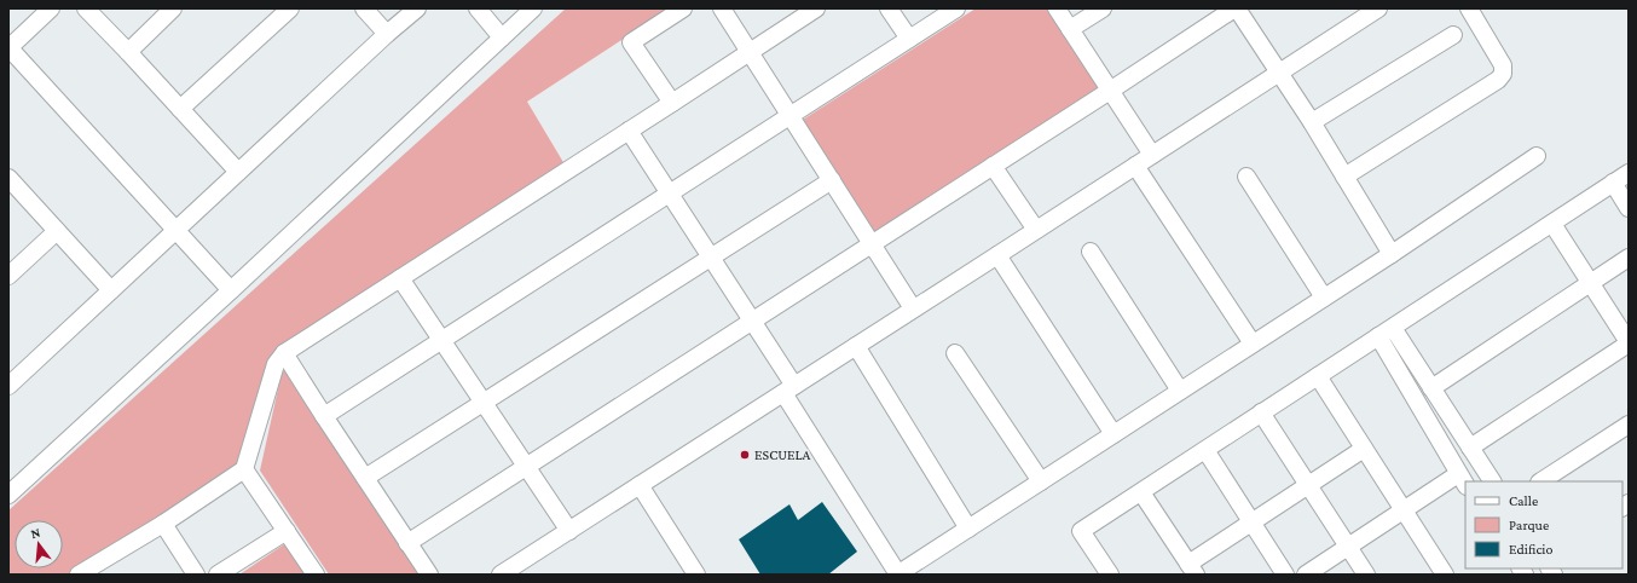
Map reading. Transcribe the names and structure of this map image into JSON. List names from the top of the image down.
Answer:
{
  "places": ["ESCUELA"],
  "legend": ["Calle", "Parque", "Edificio"],
  "north": "top"
}
